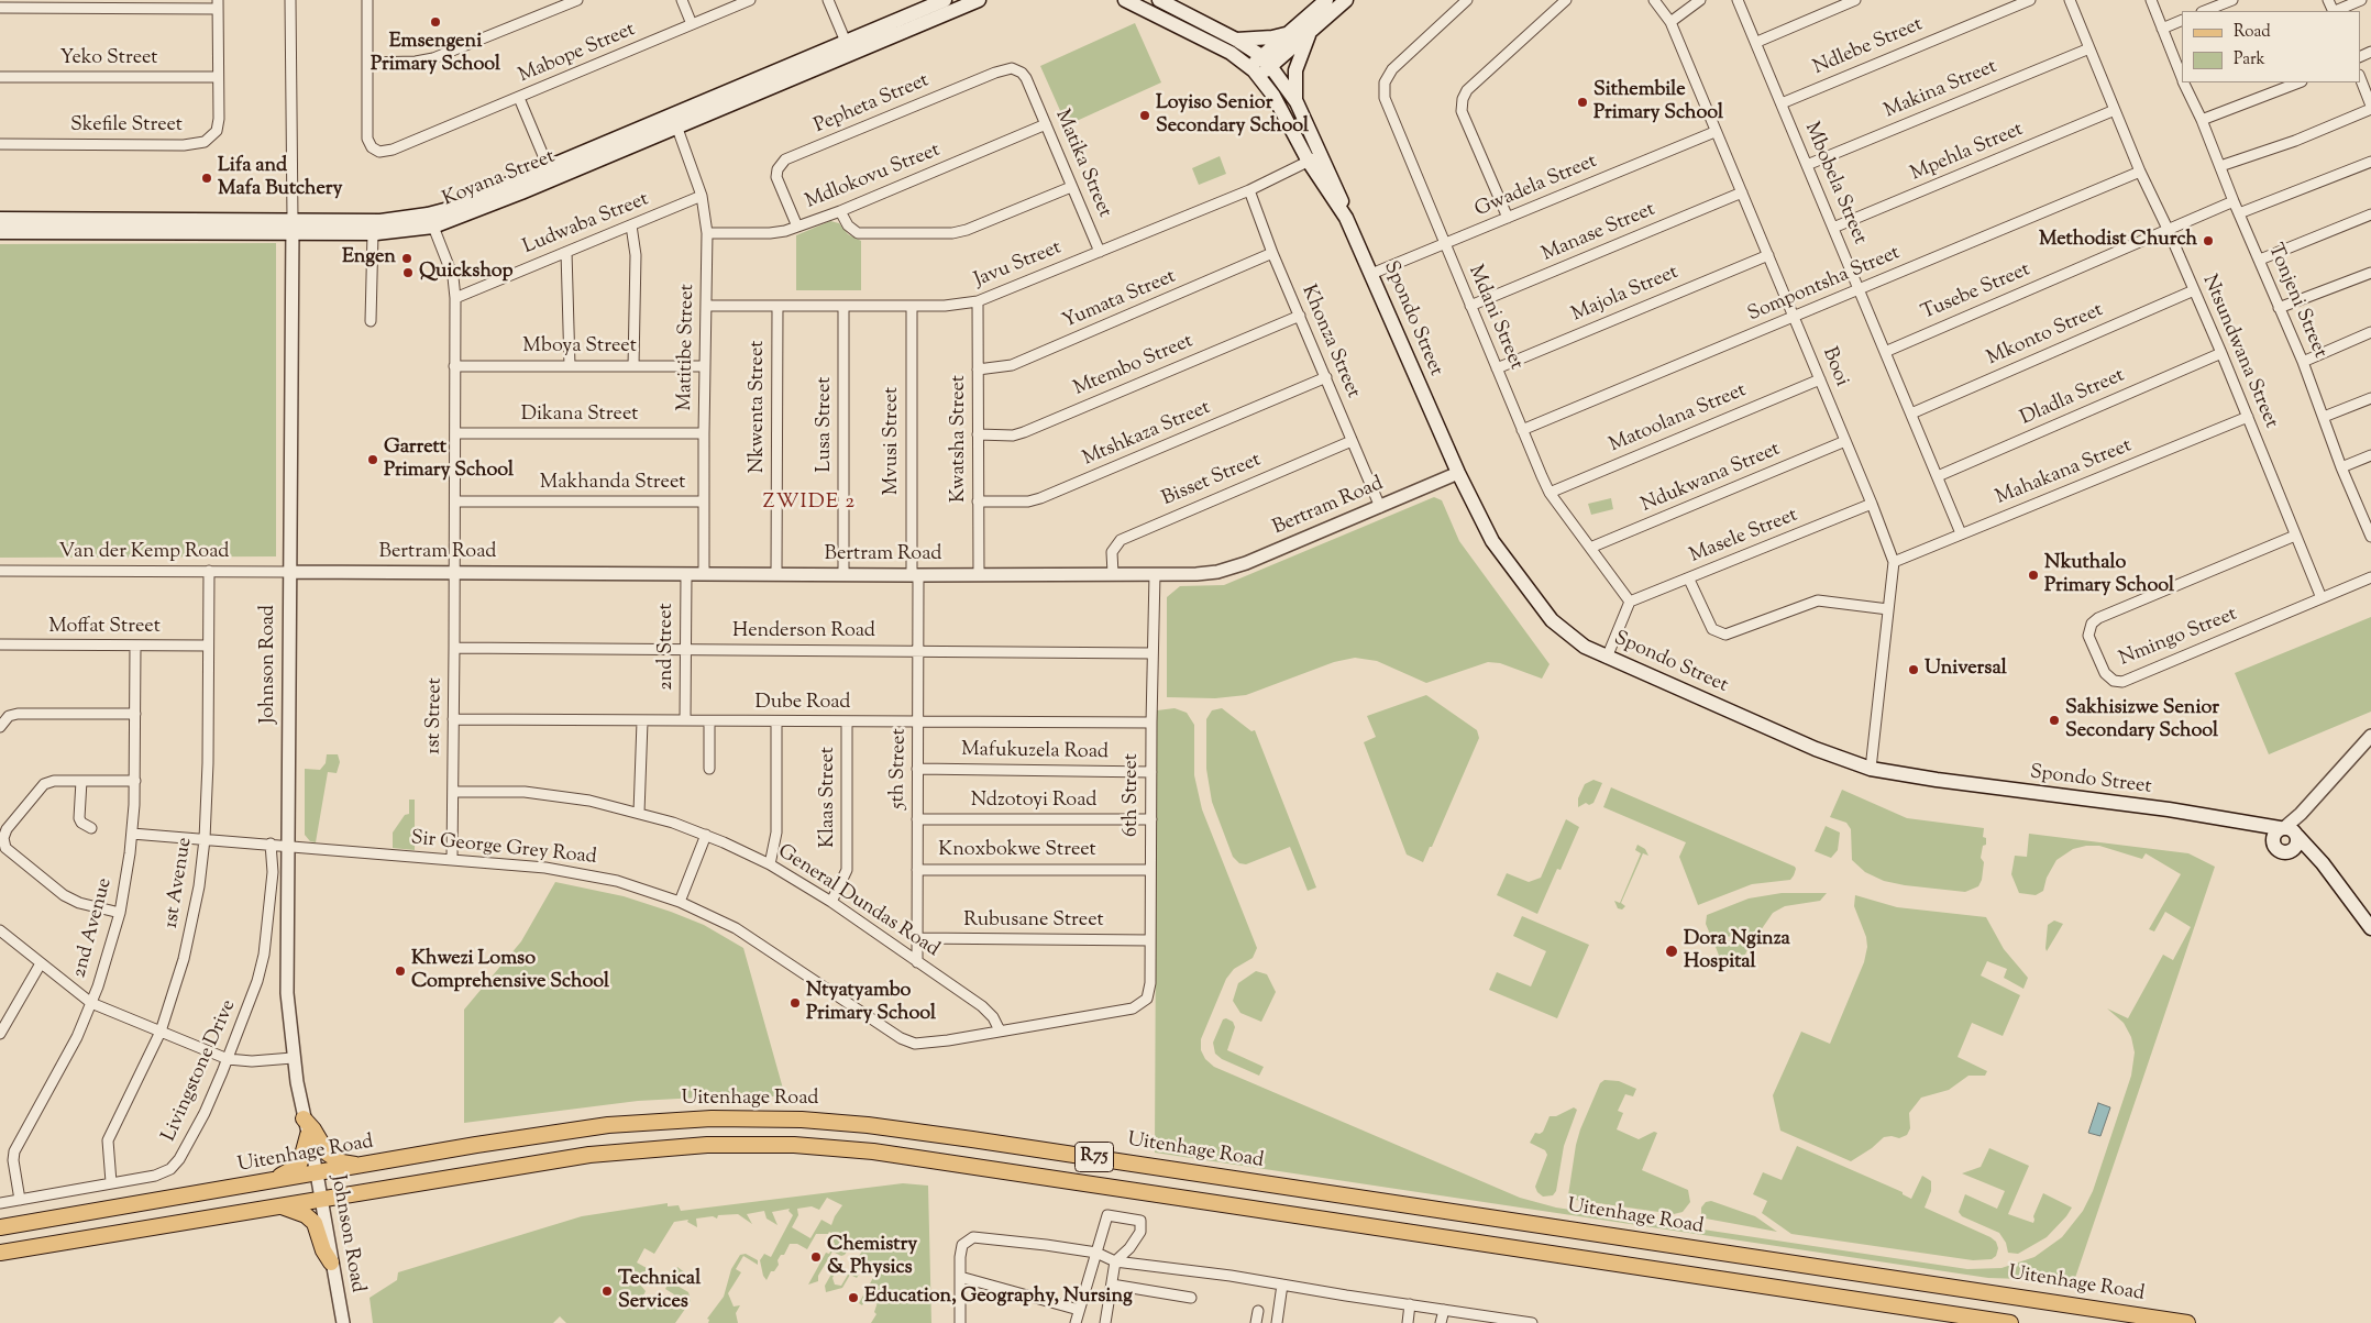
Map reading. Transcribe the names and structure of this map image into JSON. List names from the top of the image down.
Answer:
{
  "streets": {
    "main road": [
      "Koyana Street",
      "Spondo Street",
      "Uitenhage Road",
      "R75"
    ],
    "street": [
      "Ndlebe Street",
      "Mabope Street",
      "Yeko Street",
      "Makina Street",
      "Pepheta Street",
      "Skefile Street",
      "Mpehla Street",
      "Matika Street",
      "Mdlokovu Street",
      "Mbobela Street",
      "Gwadela Street",
      "Ludwaba Street",
      "Manase Street",
      "Javu Street",
      "Sompontsha Street",
      "Tusebe Street",
      "Majola Street",
      "Yumata Street",
      "Tonjeni Street",
      "Mdani Street",
      "Mkonto Street",
      "Khonza Street",
      "Mboya Street",
      "Matitibe Street",
      "Ntsundwana Street",
      "Mtembo Street",
      "Booi",
      "Dladla Street",
      "Nkwenta Street",
      "Dikana Street",
      "Matoolana Street",
      "Lusa Street",
      "Mtshkaza Street",
      "Kwatsha Street",
      "Mvusi Street",
      "Mahakana Street",
      "Ndukwana Street",
      "Bisset Street",
      "Makhanda Street",
      "Bertram Road",
      "Masele Street",
      "Van der Kemp Road",
      "Moffat Street",
      "Henderson Road",
      "Nmingo Street",
      "2nd Street",
      "Johnson Road",
      "Dube Road",
      "1st Street",
      "Mafukuzela Road",
      "5th Street",
      "6th Street",
      "Klaas Street",
      "Ndzotoyi Road",
      "Sir George Grey Road",
      "Knoxbokwe Street",
      "1st Avenue",
      "General Dundas Road",
      "Rubusane Street",
      "2nd Avenue",
      "Livingstone Drive"
    ]
  },
  "crossings": [
    ["Ndlebe Street", "Mbobela Street"],
    ["Yeko Street", "Skefile Street"],
    ["Makina Street", "Mbobela Street"],
    ["Makina Street", "Ntsundwana Street"],
    ["Pepheta Street", "Matika Street"],
    ["Pepheta Street", "Mdlokovu Street"],
    ["Mpehla Street", "Mbobela Street"],
    ["Mpehla Street", "Ntsundwana Street"],
    ["Matika Street", "Mdlokovu Street"],
    ["Matika Street", "Javu Street"],
    ["Mdlokovu Street", "Matitibe Street"],
    ["Koyana Street", "Matitibe Street"],
    ["Koyana Street", "Johnson Road"],
    ["Koyana Street", "1st Street"],
    ["Mbobela Street", "Sompontsha Street"],
    ["Mbobela Street", "Tusebe Street"],
    ["Mbobela Street", "Mkonto Street"],
    ["Mbobela Street", "Dladla Street"],
    ["Mbobela Street", "Mahakana Street"],
    ["Gwadela Street", "Mdani Street"],
    ["Gwadela Street", "Spondo Street"],
    ["Gwadela Street", "Booi"],
    ["Ludwaba Street", "Matitibe Street"],
    ["Ludwaba Street", "1st Street"],
    ["Manase Street", "Mdani Street"],
    ["Manase Street", "Booi"],
    ["Javu Street", "Spondo Street"],
    ["Javu Street", "Khonza Street"],
    ["Javu Street", "Matitibe Street"],
    ["Javu Street", "Nkwenta Street"],
    ["Javu Street", "Lusa Street"],
    ["Javu Street", "Kwatsha Street"],
    ["Javu Street", "Mvusi Street"],
    ["Sompontsha Street", "Mdani Street"],
    ["Sompontsha Street", "Ntsundwana Street"],
    ["Sompontsha Street", "Booi"],
    ["Tusebe Street", "Tonjeni Street"],
    ["Tusebe Street", "Ntsundwana Street"],
    ["Majola Street", "Mdani Street"],
    ["Majola Street", "Booi"],
    ["Yumata Street", "Khonza Street"],
    ["Yumata Street", "Kwatsha Street"],
    ["Mdani Street", "Matoolana Street"],
    ["Mdani Street", "Ndukwana Street"],
    ["Mdani Street", "Masele Street"],
    ["Spondo Street", "Booi"],
    ["Spondo Street", "Bertram Road"],
    ["Mkonto Street", "Ntsundwana Street"],
    ["Khonza Street", "Mtembo Street"],
    ["Khonza Street", "Mtshkaza Street"],
    ["Khonza Street", "Bisset Street"],
    ["Khonza Street", "Bertram Road"],
    ["Mboya Street", "Matitibe Street"],
    ["Mboya Street", "1st Street"],
    ["Matitibe Street", "Dikana Street"],
    ["Matitibe Street", "Makhanda Street"],
    ["Matitibe Street", "Bertram Road"],
    ["Ntsundwana Street", "Dladla Street"],
    ["Ntsundwana Street", "Mahakana Street"],
    ["Ntsundwana Street", "Nmingo Street"],
    ["Mtembo Street", "Kwatsha Street"],
    ["Booi", "Matoolana Street"],
    ["Booi", "Mahakana Street"],
    ["Booi", "Ndukwana Street"],
    ["Booi", "Masele Street"],
    ["Nkwenta Street", "Bertram Road"],
    ["Dikana Street", "1st Street"],
    ["Lusa Street", "Bertram Road"],
    ["Mtshkaza Street", "Kwatsha Street"],
    ["Kwatsha Street", "Bertram Road"],
    ["Mvusi Street", "Bertram Road"],
    ["Mvusi Street", "5th Street"],
    ["Bisset Street", "Bertram Road"],
    ["Makhanda Street", "1st Street"],
    ["Bertram Road", "Van der Kemp Road"],
    ["Bertram Road", "2nd Street"],
    ["Bertram Road", "Johnson Road"],
    ["Bertram Road", "1st Street"],
    ["Bertram Road", "5th Street"],
    ["Bertram Road", "6th Street"],
    ["Van der Kemp Road", "Johnson Road"],
    ["Van der Kemp Road", "1st Avenue"],
    ["Moffat Street", "1st Avenue"],
    ["Moffat Street", "2nd Avenue"],
    ["Henderson Road", "2nd Street"],
    ["Henderson Road", "1st Street"],
    ["Henderson Road", "5th Street"],
    ["Henderson Road", "6th Street"],
    ["2nd Street", "Dube Road"],
    ["Johnson Road", "Sir George Grey Road"],
    ["Johnson Road", "Uitenhage Road"],
    ["Johnson Road", "R75"],
    ["Dube Road", "1st Street"],
    ["Dube Road", "5th Street"],
    ["Dube Road", "6th Street"],
    ["Dube Road", "Klaas Street"],
    ["1st Street", "Sir George Grey Road"],
    ["1st Street", "General Dundas Road"],
    ["Mafukuzela Road", "5th Street"],
    ["Mafukuzela Road", "6th Street"],
    ["5th Street", "Ndzotoyi Road"],
    ["5th Street", "Knoxbokwe Street"],
    ["5th Street", "General Dundas Road"],
    ["5th Street", "Rubusane Street"],
    ["6th Street", "Ndzotoyi Road"],
    ["6th Street", "Sir George Grey Road"],
    ["6th Street", "Knoxbokwe Street"],
    ["6th Street", "Rubusane Street"],
    ["Klaas Street", "General Dundas Road"],
    ["Sir George Grey Road", "1st Avenue"],
    ["Sir George Grey Road", "General Dundas Road"],
    ["Sir George Grey Road", "2nd Avenue"],
    ["Sir George Grey Road", "Livingstone Drive"],
    ["1st Avenue", "Livingstone Drive"],
    ["2nd Avenue", "Livingstone Drive"]
  ],
  "districts": ["ZWIDE 2"],
  "places": [
    "Emsengeni Primary School",
    "Sithembile Primary School",
    "Loyiso Senior Secondary School",
    "Lifa and Mafa Butchery",
    "Methodist Church",
    "Engen",
    "Quickshop",
    "Garrett Primary School",
    "Nkuthalo Primary School",
    "Universal",
    "Sakhisizwe Senior Secondary School",
    "Dora Nginza Hospital",
    "Khwezi Lomso Comprehensive School",
    "Ntyatyambo Primary School",
    "Chemistry & Physics",
    "Technical Services",
    "Education, Geography, Nursing"
  ],
  "legend": ["Road", "Park"]
}
